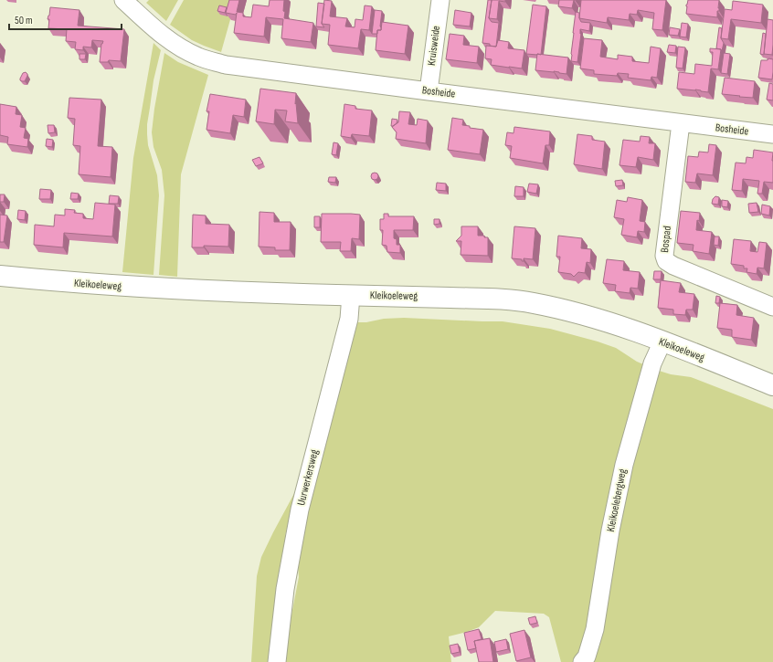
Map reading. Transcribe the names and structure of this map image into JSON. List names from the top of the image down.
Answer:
{
  "streets": {
    "street": [
      "Kruisweide",
      "Bosheide",
      "Bospad",
      "Kleikoeleweg",
      "Uurwerkersweg",
      "Kleikoelebergweg"
    ]
  },
  "crossings": [
    ["Kruisweide", "Bosheide"],
    ["Bosheide", "Bospad"],
    ["Kleikoeleweg", "Uurwerkersweg"],
    ["Kleikoeleweg", "Kleikoelebergweg"]
  ],
  "scale_bar": "50 m"
}
